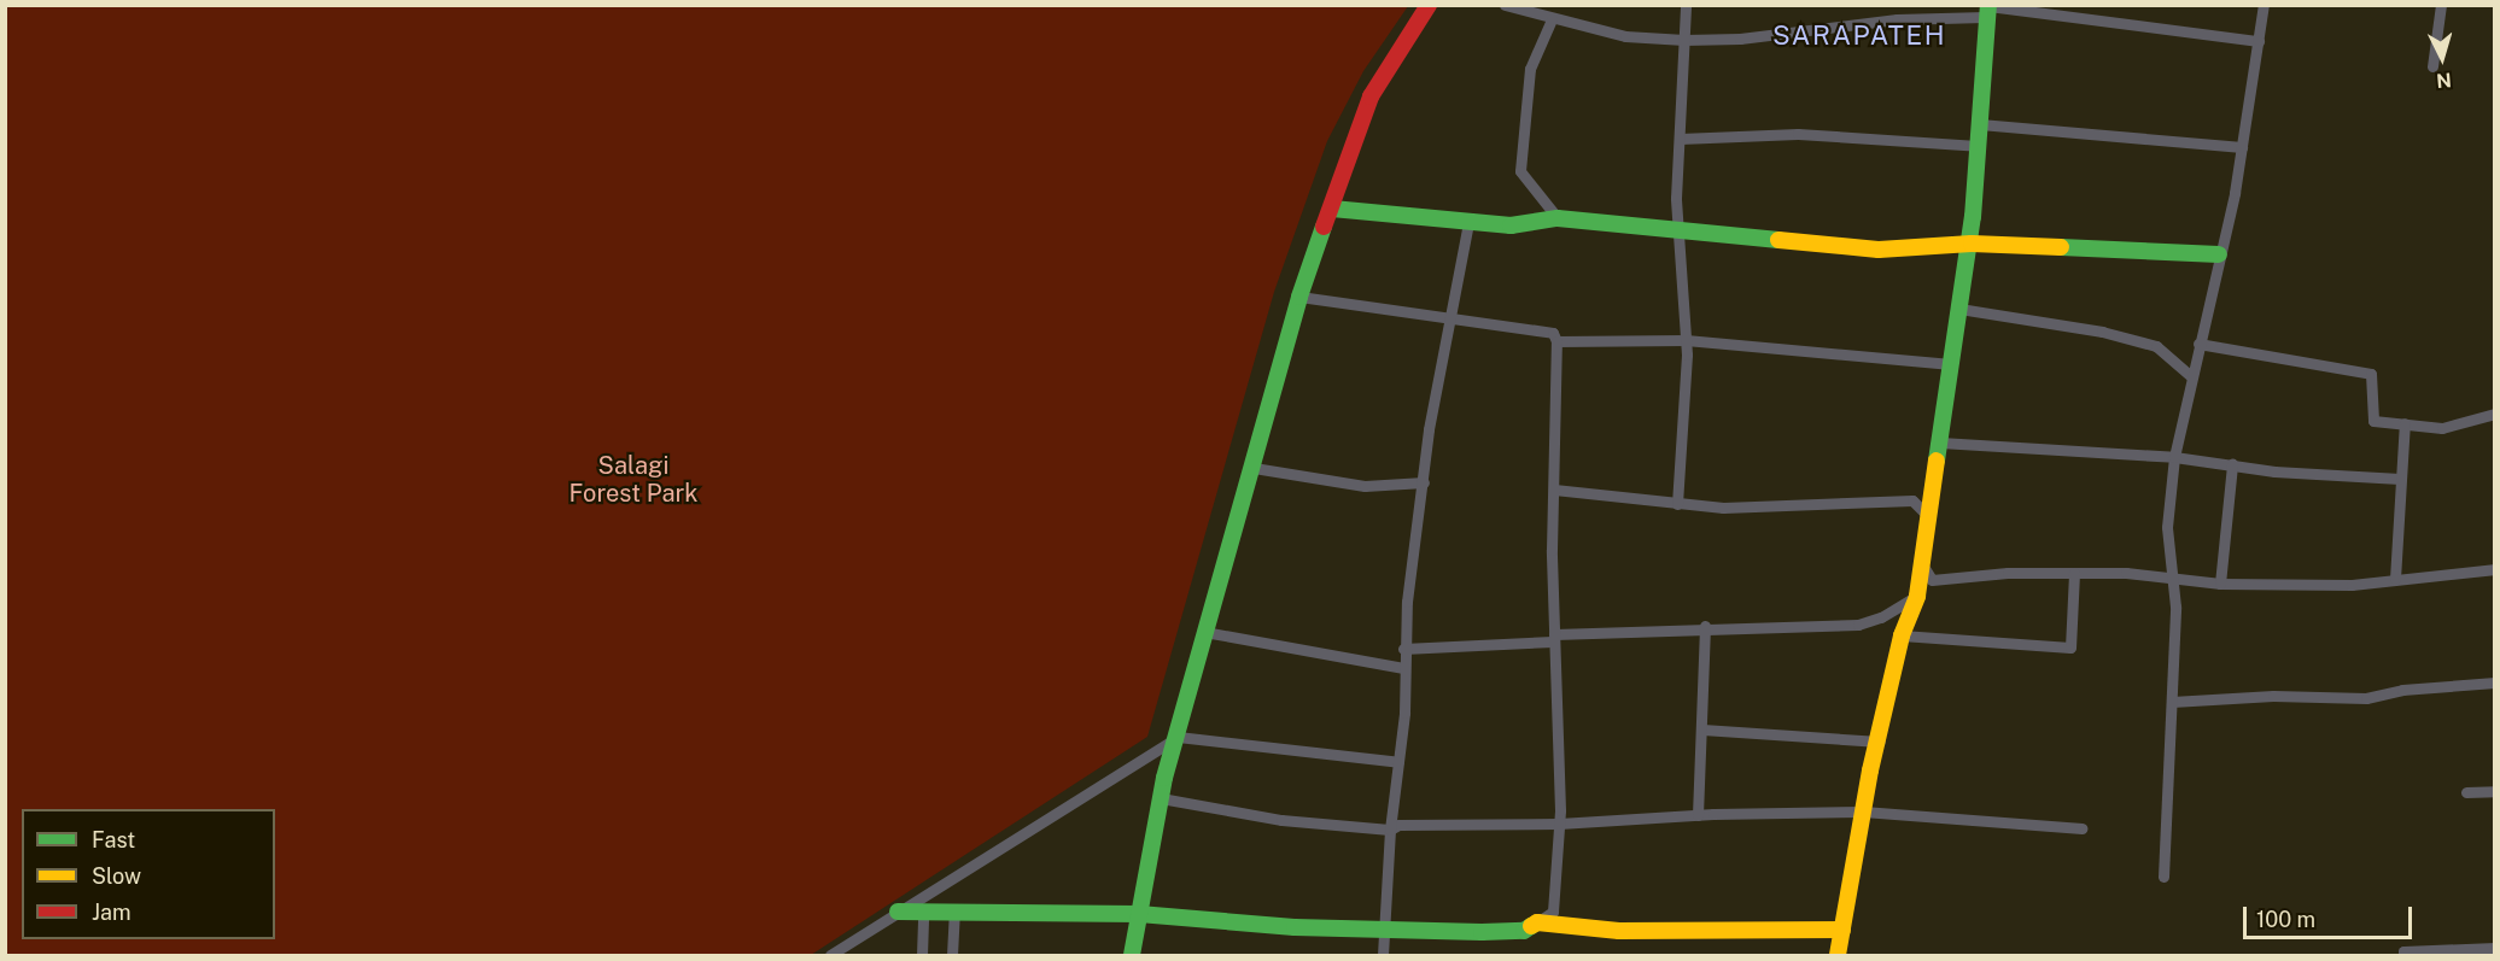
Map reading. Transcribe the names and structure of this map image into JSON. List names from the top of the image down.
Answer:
{
  "districts": ["SARAPATEH"],
  "parks": ["Salagi Forest Park"],
  "legend": ["Fast", "Slow", "Jam"],
  "scale_bar": "100 m",
  "north": "bottom"
}
